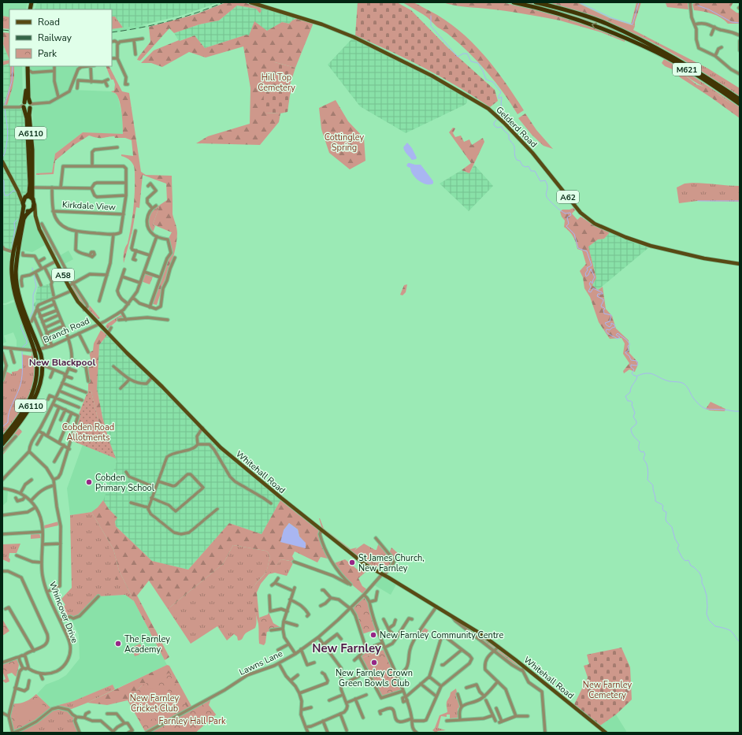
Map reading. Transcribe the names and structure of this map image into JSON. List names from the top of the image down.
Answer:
{
  "streets": {
    "highway": ["M621", "A6110"],
    "main road": [
      "Gelderd Road",
      "A62",
      "A58",
      "Whitehall Road"
    ],
    "street": [
      "Kirkdale View",
      "Branch Road",
      "Whincover Drive",
      "Lawns Lane"
    ]
  },
  "crossings": [
    ["A6110", "Branch Road"],
    ["A6110", "Whitehall Road"],
    ["Branch Road", "Whitehall Road"],
    ["Whitehall Road", "Lawns Lane"]
  ],
  "districts": ["New Blackpool", "New Farnley"],
  "parks": [
    "Hill Top Cemetery",
    "Cottingley Spring",
    "Cobden Road Allotments",
    "New Farnley Cemetery",
    "New Farnley Cricket Club",
    "Farnley Hall Park"
  ],
  "places": [
    "Cobden Primary School",
    "St James Church, New Farnley",
    "New Farnley Community Centre",
    "The Farnley Academy",
    "New Farnley Crown Green Bowls Club"
  ],
  "legend": ["Road", "Railway", "Park"]
}
